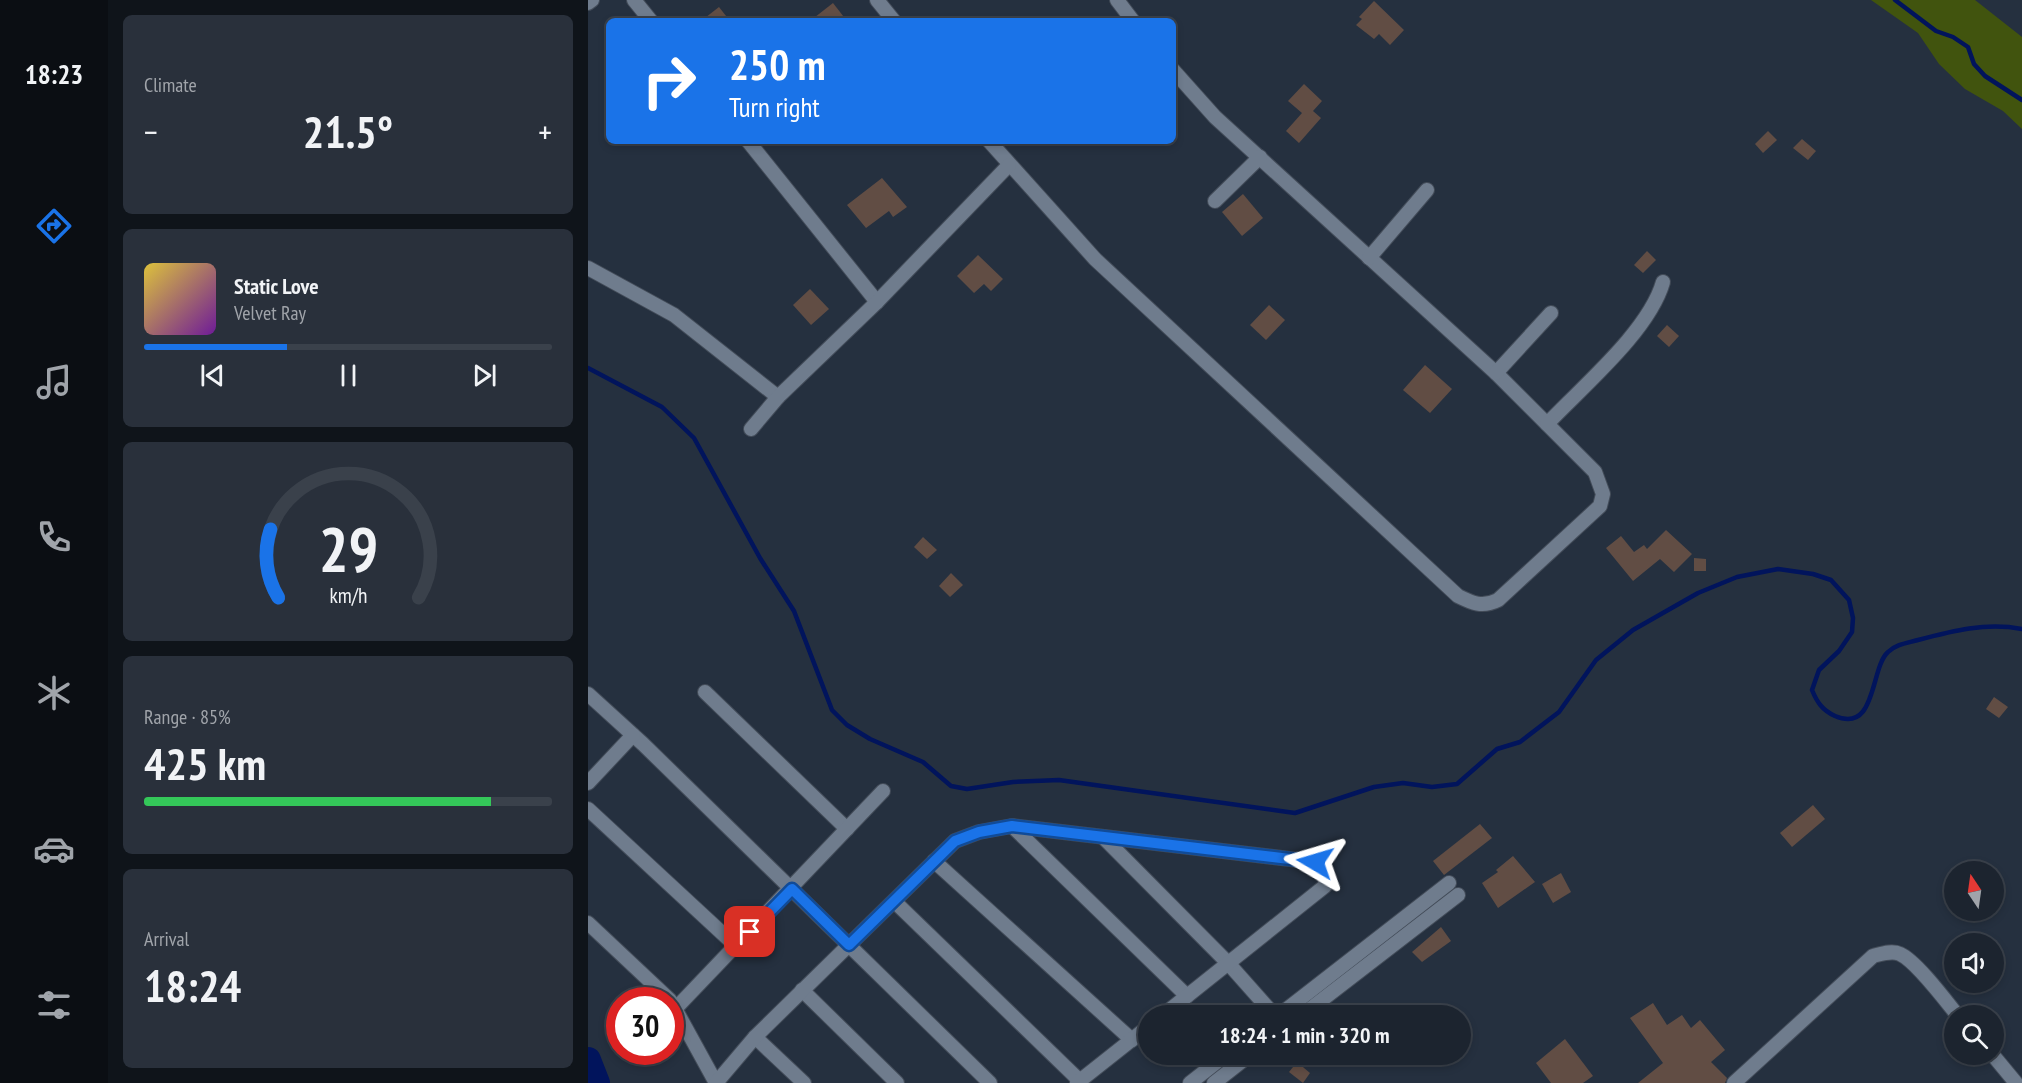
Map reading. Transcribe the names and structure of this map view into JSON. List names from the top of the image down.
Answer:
{
  "north": "top",
  "page": {
    "tabs": "18:23",
    "tile": [
      "Climate",
      ["Range · 85%", "425 km"],
      ["Arrival", "18:24"]
    ],
    "turn": ["250 m", "Turn right"],
    "heat": ["−", "21.5°", "+"],
    "song": ["Static Love", "Velvet Ray"],
    "limit": "30",
    "trip": "18:24 · 1 min · 320 m",
    "gauge": ["29", "km/h"]
  }
}
